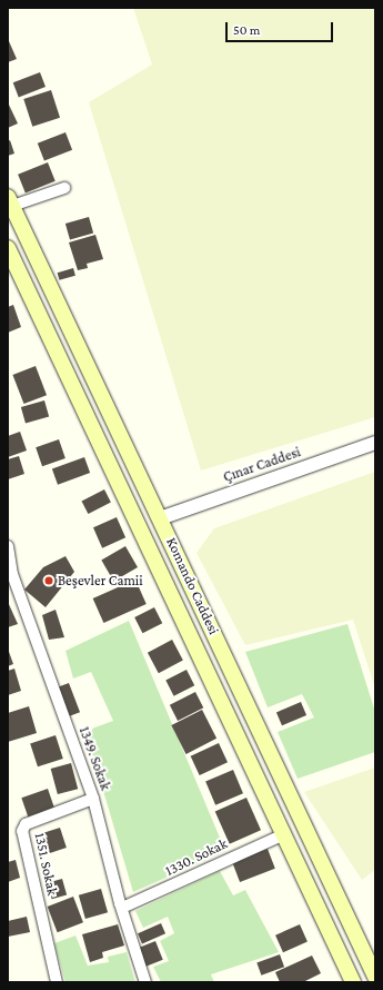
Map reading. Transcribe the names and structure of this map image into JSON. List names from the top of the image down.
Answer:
{
  "streets": {
    "main road": ["Komando Caddesi"],
    "street": [
      "Çınar Caddesi",
      "1349. Sokak",
      "1330. Sokak",
      "1351. Sokak"
    ]
  },
  "crossings": [
    ["Çınar Caddesi", "Komando Caddesi"],
    ["Komando Caddesi", "1330. Sokak"],
    ["1349. Sokak", "1330. Sokak"],
    ["1349. Sokak", "1351. Sokak"]
  ],
  "places": ["Beşevler Camii"],
  "scale_bar": "50 m"
}
